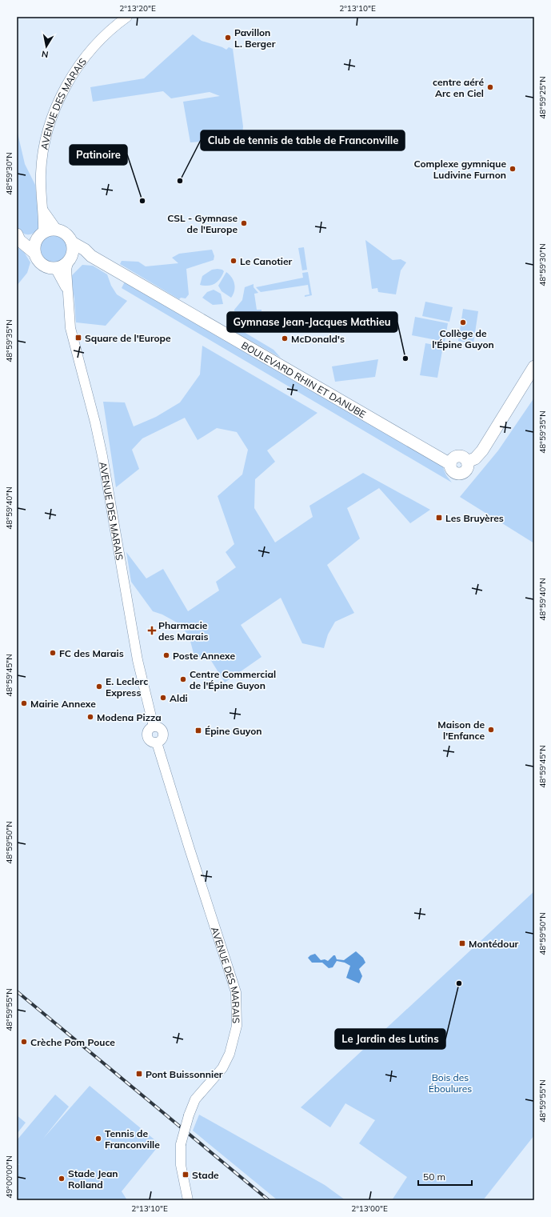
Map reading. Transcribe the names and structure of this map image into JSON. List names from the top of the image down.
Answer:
{
  "streets": {
    "main road": ["BOULEVARD RHIN ET DANUBE"],
    "street": ["AVENUE DES MARAIS"]
  },
  "crossings": [
    ["AVENUE DES MARAIS", "BOULEVARD RHIN ET DANUBE"]
  ],
  "parks": ["Bois des Éboulures"],
  "places": {
    "other": [
      "Pavillon L. Berger",
      "centre aéré Arc en Ciel",
      "Complexe gymnique Ludivine Furnon",
      "Club de tennis de table de Franconville",
      "Patinoire",
      "CSL - Gymnase de l'Europe",
      "Le Canotier",
      "Collège de l'Épine Guyon",
      "McDonald's",
      "Gymnase Jean-Jacques Mathieu",
      "FC des Marais",
      "Poste Annexe",
      "Centre Commercial de l'Épine Guyon",
      "E. Leclerc Express",
      "Aldi",
      "Mairie Annexe",
      "Modena Pizza",
      "Maison de l'Enfance",
      "Le Jardin des Lutins",
      "Crèche Pom Pouce",
      "Tennis de Franconville",
      "Stade Jean Rolland"
    ],
    "transit": [
      "Square de l'Europe",
      "Les Bruyères",
      "Épine Guyon",
      "Montédour",
      "Pont Buissonnier",
      "Stade"
    ],
    "health": ["Pharmacie des Marais"]
  },
  "scale_bar": "50 m",
  "north": "bottom",
  "coordinates": [
    "2°13'20\"E",
    "2°13'10\"E",
    "48°59'25\"N",
    "48°59'30\"N",
    "48°59'35\"N",
    "48°59'40\"N",
    "48°59'45\"N",
    "48°59'50\"N",
    "48°59'55\"N",
    "49°00'00\"N",
    "2°13'00\"E"
  ]
}
